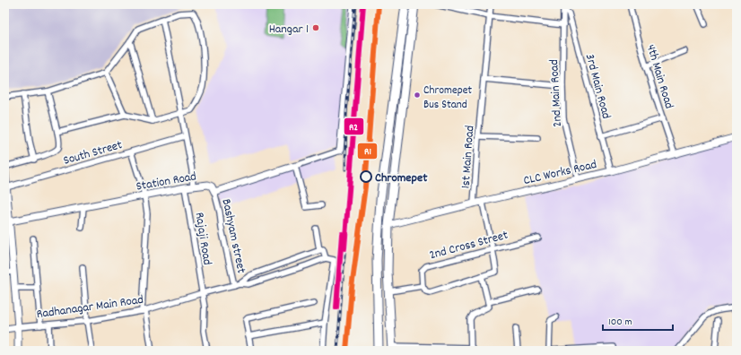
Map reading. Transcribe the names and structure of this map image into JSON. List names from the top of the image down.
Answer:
{
  "streets": {
    "street": [
      "4th Main Road",
      "3rd Main Road",
      "2nd Main Road",
      "South Street",
      "1st Main Road",
      "CLC Works Road",
      "Station Road",
      "Bashyam street",
      "Rajaji Road",
      "2nd Cross Street",
      "Radhanagar Main Road"
    ]
  },
  "crossings": [
    ["4th Main Road", "CLC Works Road"],
    ["3rd Main Road", "2nd Main Road"],
    ["3rd Main Road", "CLC Works Road"],
    ["2nd Main Road", "CLC Works Road"],
    ["1st Main Road", "CLC Works Road"],
    ["1st Main Road", "2nd Cross Street"],
    ["Station Road", "Bashyam street"],
    ["Station Road", "Rajaji Road"],
    ["Bashyam street", "Radhanagar Main Road"],
    ["Rajaji Road", "Radhanagar Main Road"]
  ],
  "places": ["Hangar 1", "Chromepet Bus Stand", "Chromepet"],
  "lines": ["transit line R1", "transit line R2"],
  "scale_bar": "100 m"
}
